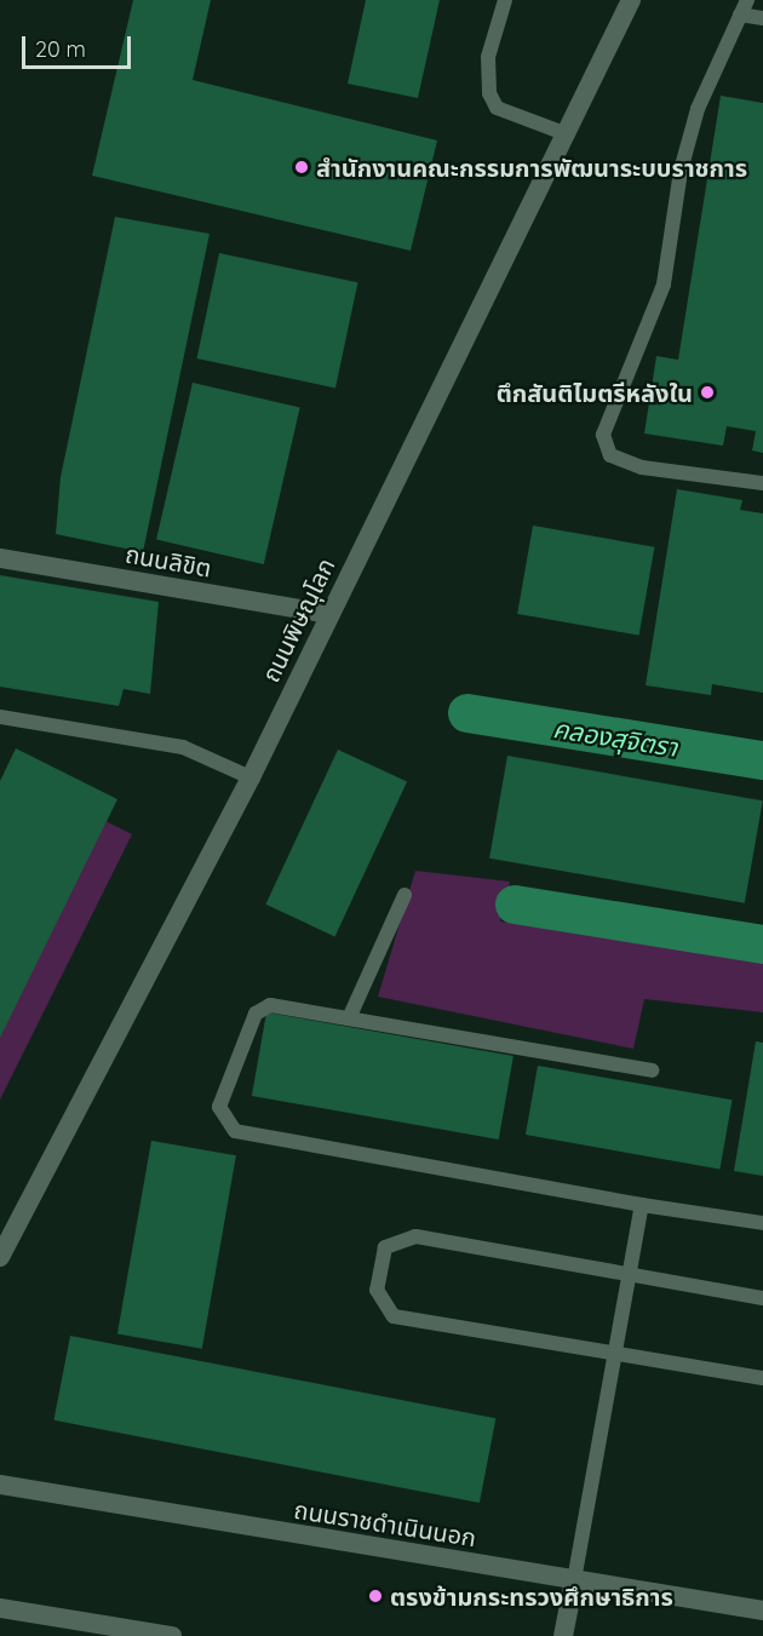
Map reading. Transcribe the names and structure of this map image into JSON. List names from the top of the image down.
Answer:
{
  "streets": {
    "main road": ["ถนนลิขิต", "ถนนพิษณุโลก", "ถนนราชดำเนินนอก"]
  },
  "crossings": [
    ["ถนนลิขิต", "ถนนพิษณุโลก"]
  ],
  "water": ["คลองสุจิตรา"],
  "places": ["สำนักงานคณะกรรมการพัฒนาระบบราชการ", "ตึกสันติไมตรีหลังใน", "ตรงข้ามกระทรวงศึกษาธิการ"],
  "scale_bar": "20 m"
}
